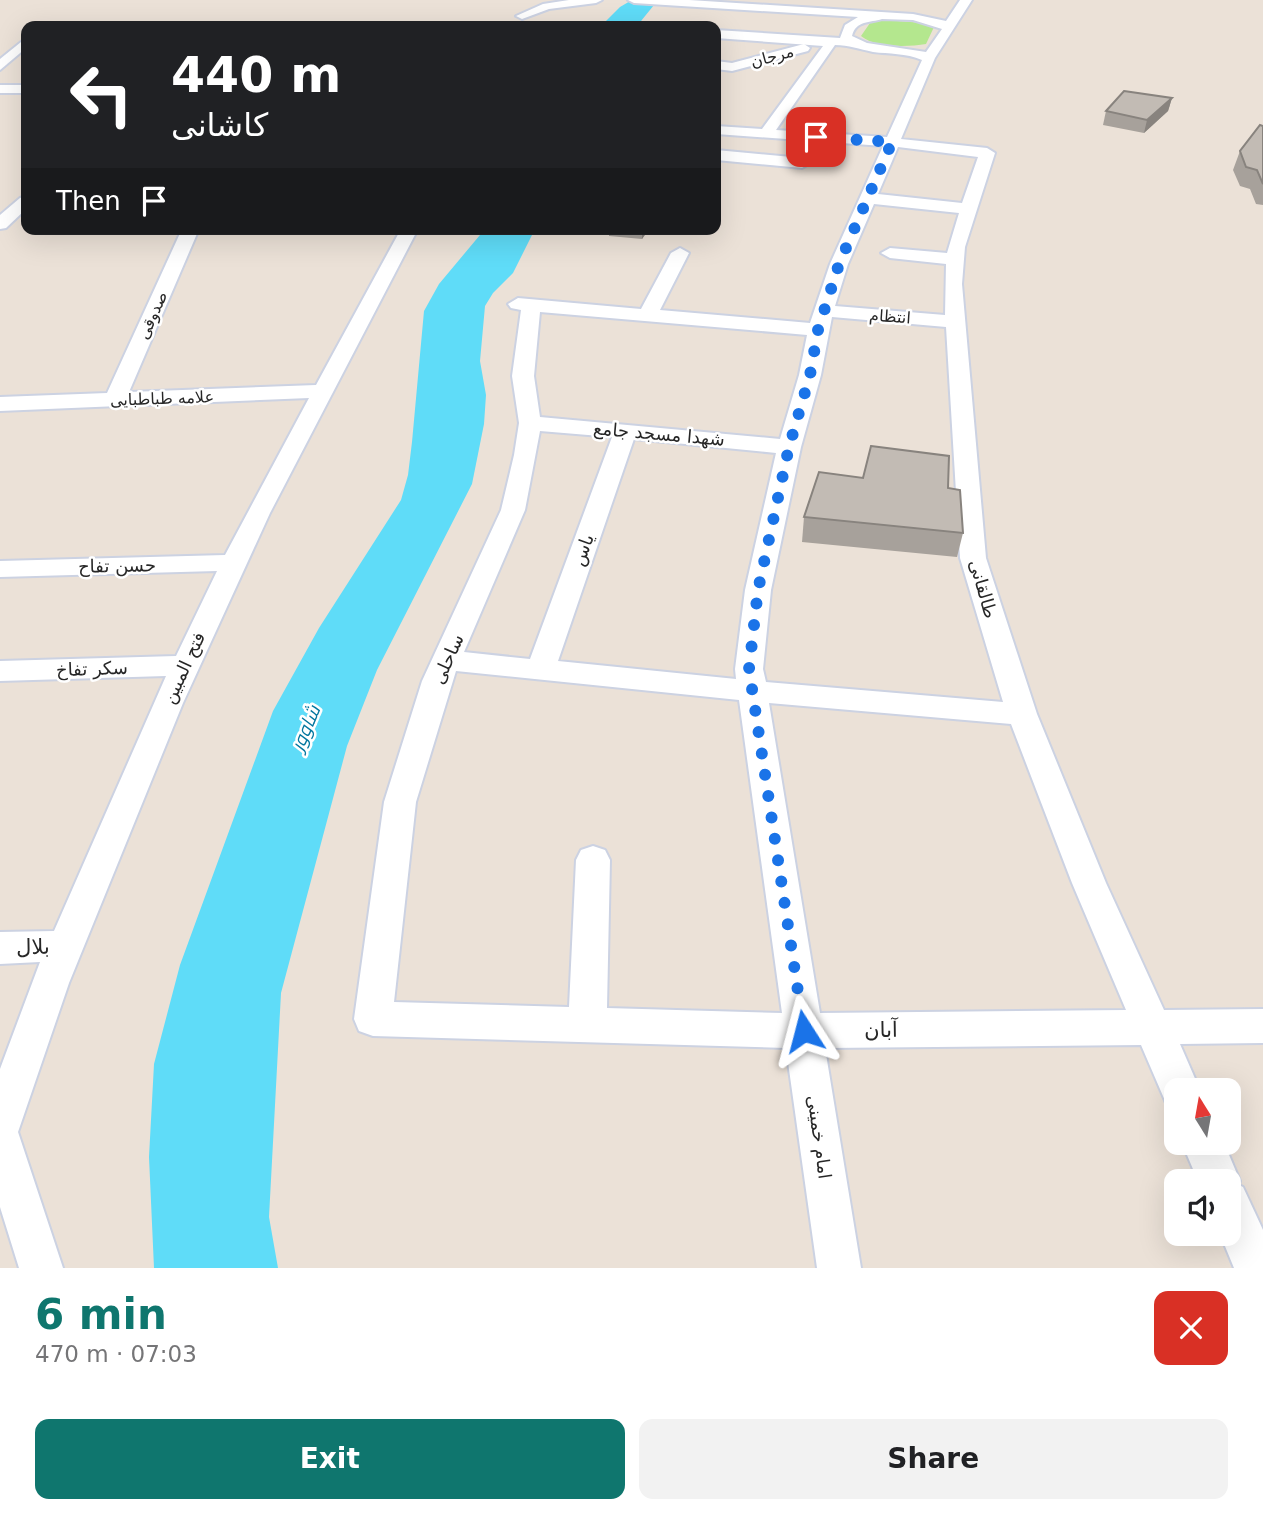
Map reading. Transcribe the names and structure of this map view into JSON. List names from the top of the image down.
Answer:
{
  "streets": {
    "street": [
      "مرجان",
      "صدوقی",
      "انتظام",
      "علامه طباطبایی",
      "شهدا مسجد جامع",
      "یاس",
      "حسن تفاح",
      "طالقانی",
      "ساحلی",
      "فتح المبین",
      "سکر تفاخ",
      "بلال",
      "آبان",
      "امام خمینی"
    ]
  },
  "crossings": [
    ["صدوقی", "علامه طباطبایی"],
    ["انتظام", "طالقانی"],
    ["انتظام", "ساحلی"],
    ["انتظام", "امام خمینی"],
    ["علامه طباطبایی", "فتح المبین"],
    ["شهدا مسجد جامع", "یاس"],
    ["شهدا مسجد جامع", "ساحلی"],
    ["شهدا مسجد جامع", "امام خمینی"],
    ["حسن تفاح", "فتح المبین"],
    ["طالقانی", "آبان"],
    ["طالقانی", "امام خمینی"],
    ["ساحلی", "آبان"],
    ["فتح المبین", "سکر تفاخ"],
    ["فتح المبین", "بلال"],
    ["آبان", "امام خمینی"]
  ],
  "water": ["شاوور"],
  "north": "top",
  "page": {
    "turn": ["440 m", "کاشانی"],
    "then": "Then",
    "heading": ["6 min", "470 m · 07:03"],
    "buttons": ["Exit", "Share"]
  }
}
